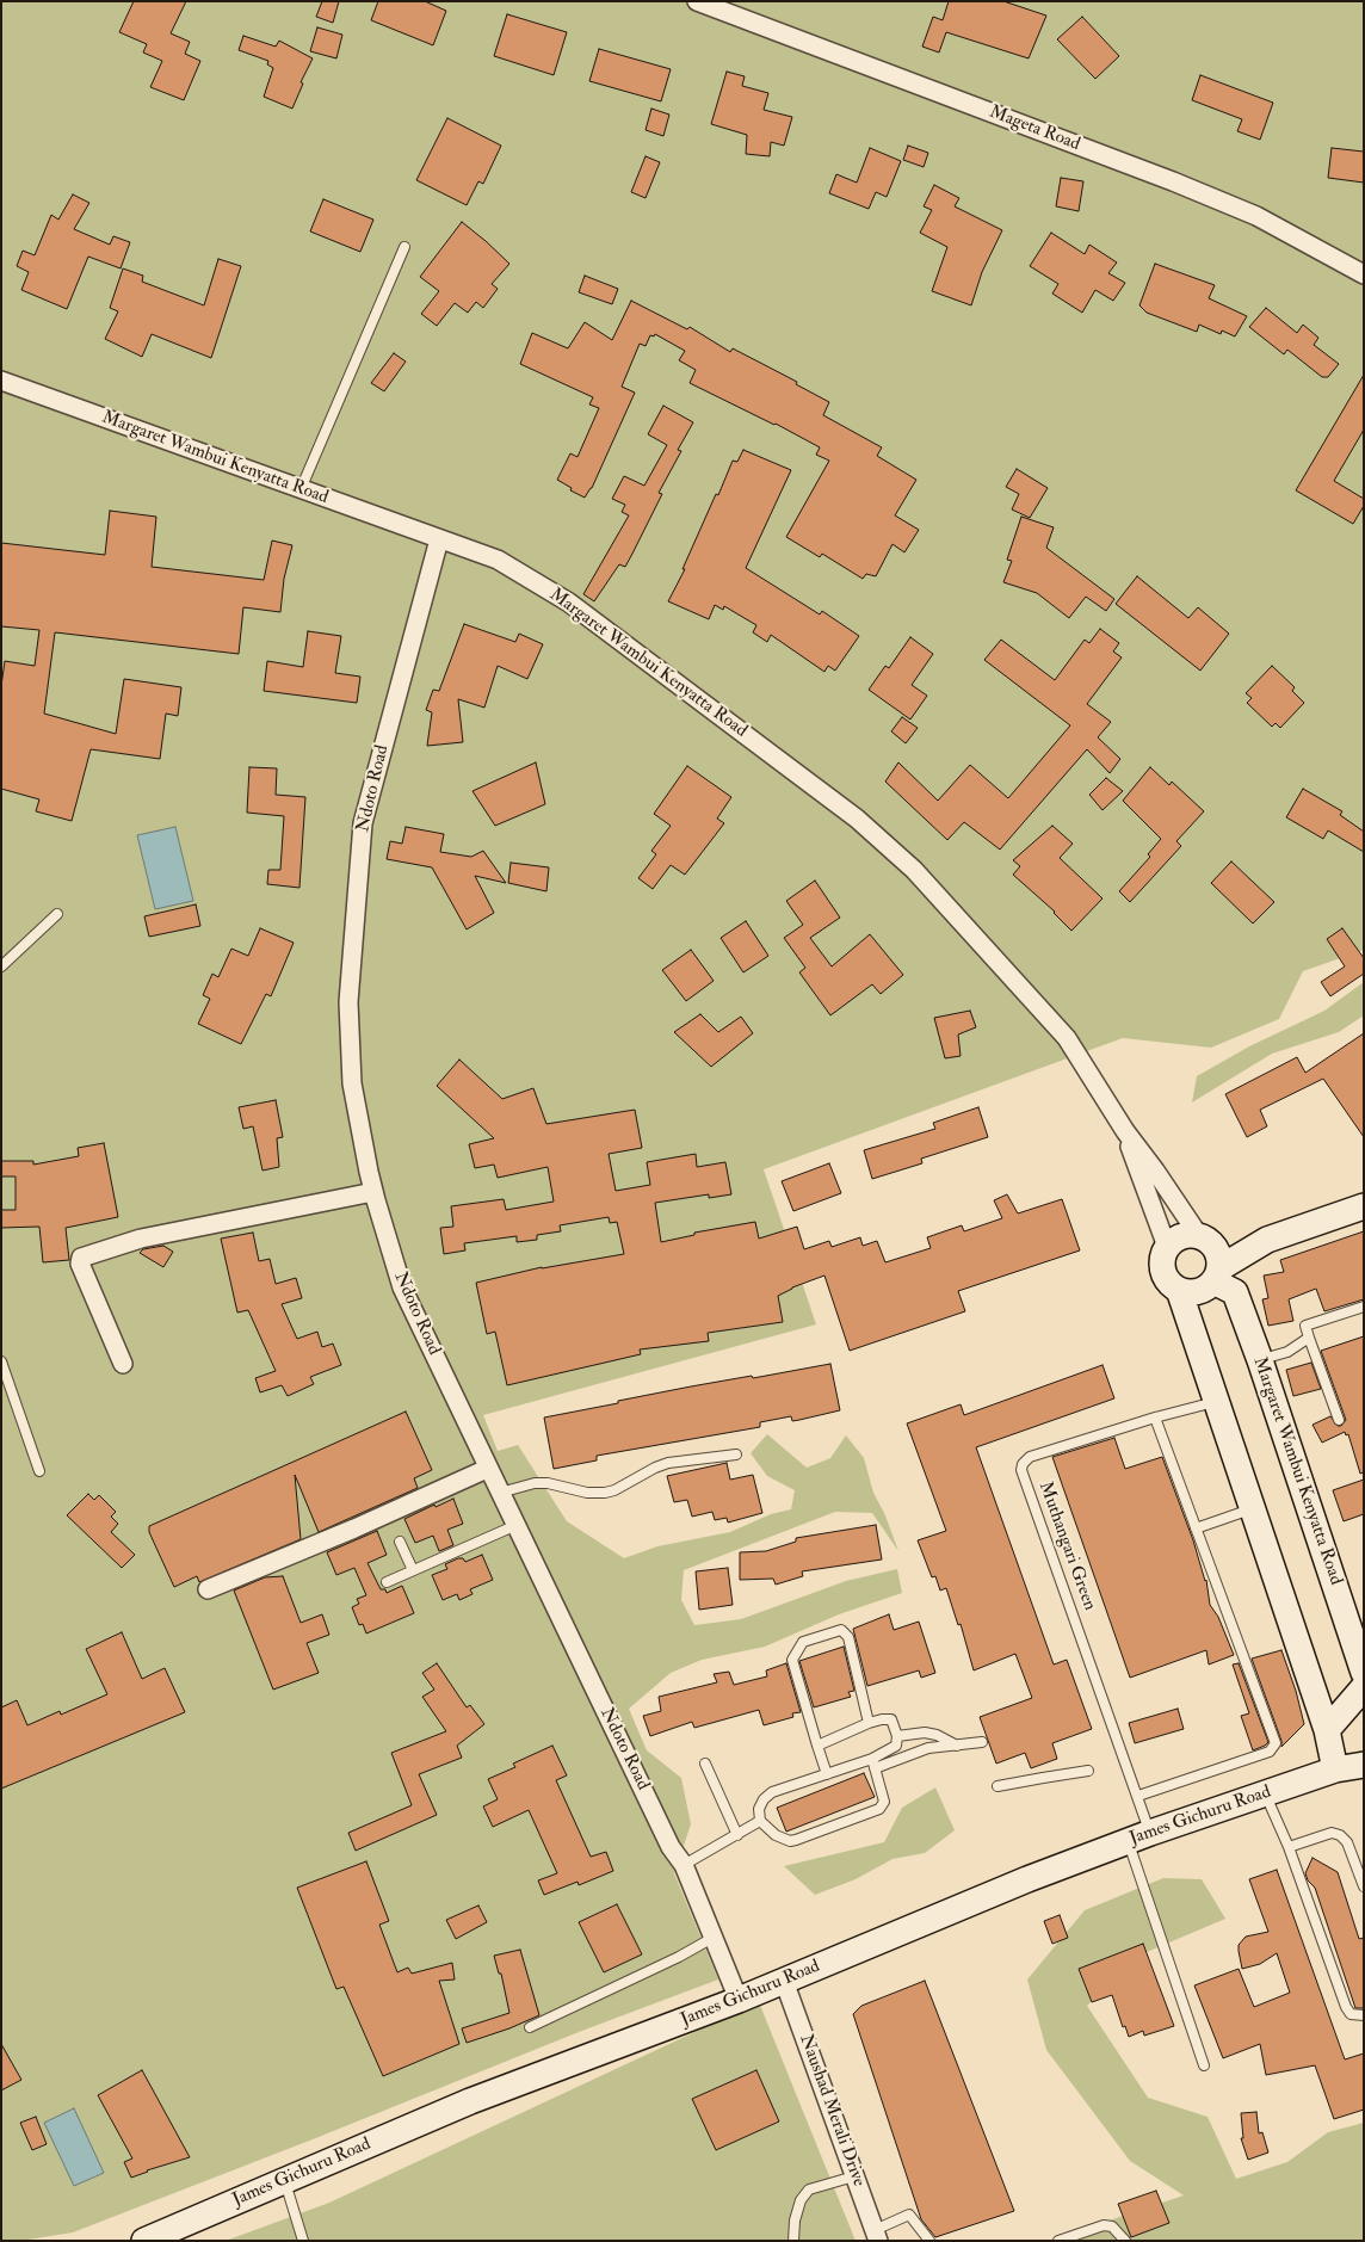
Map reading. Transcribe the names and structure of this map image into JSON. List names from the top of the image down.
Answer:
{
  "streets": {
    "street": [
      "Mageta Road",
      "Margaret Wambui Kenyatta Road",
      "Ndoto Road",
      "James Gichuru Road",
      "Naushad Merali Drive"
    ],
    "lane": ["Muthangari Green"]
  },
  "crossings": [
    ["Margaret Wambui Kenyatta Road", "Ndoto Road"],
    ["Ndoto Road", "James Gichuru Road"],
    ["Muthangari Green", "James Gichuru Road"],
    ["James Gichuru Road", "Naushad Merali Drive"]
  ]
}
